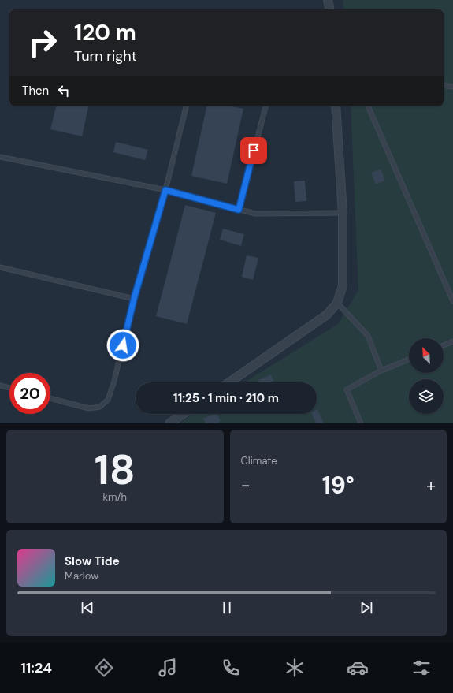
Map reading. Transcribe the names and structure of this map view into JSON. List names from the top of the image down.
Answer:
{
  "north": "top left",
  "page": {
    "turn": ["120 m", "Turn right"],
    "then": "Then",
    "limit": "20",
    "trip": "11:25 · 1 min · 210 m",
    "tile": [
      ["18", "km/h"],
      "Climate"
    ],
    "heat": ["−", "19°", "+"],
    "song": ["Slow Tide", "Marlow"],
    "tabs": "11:24"
  }
}
